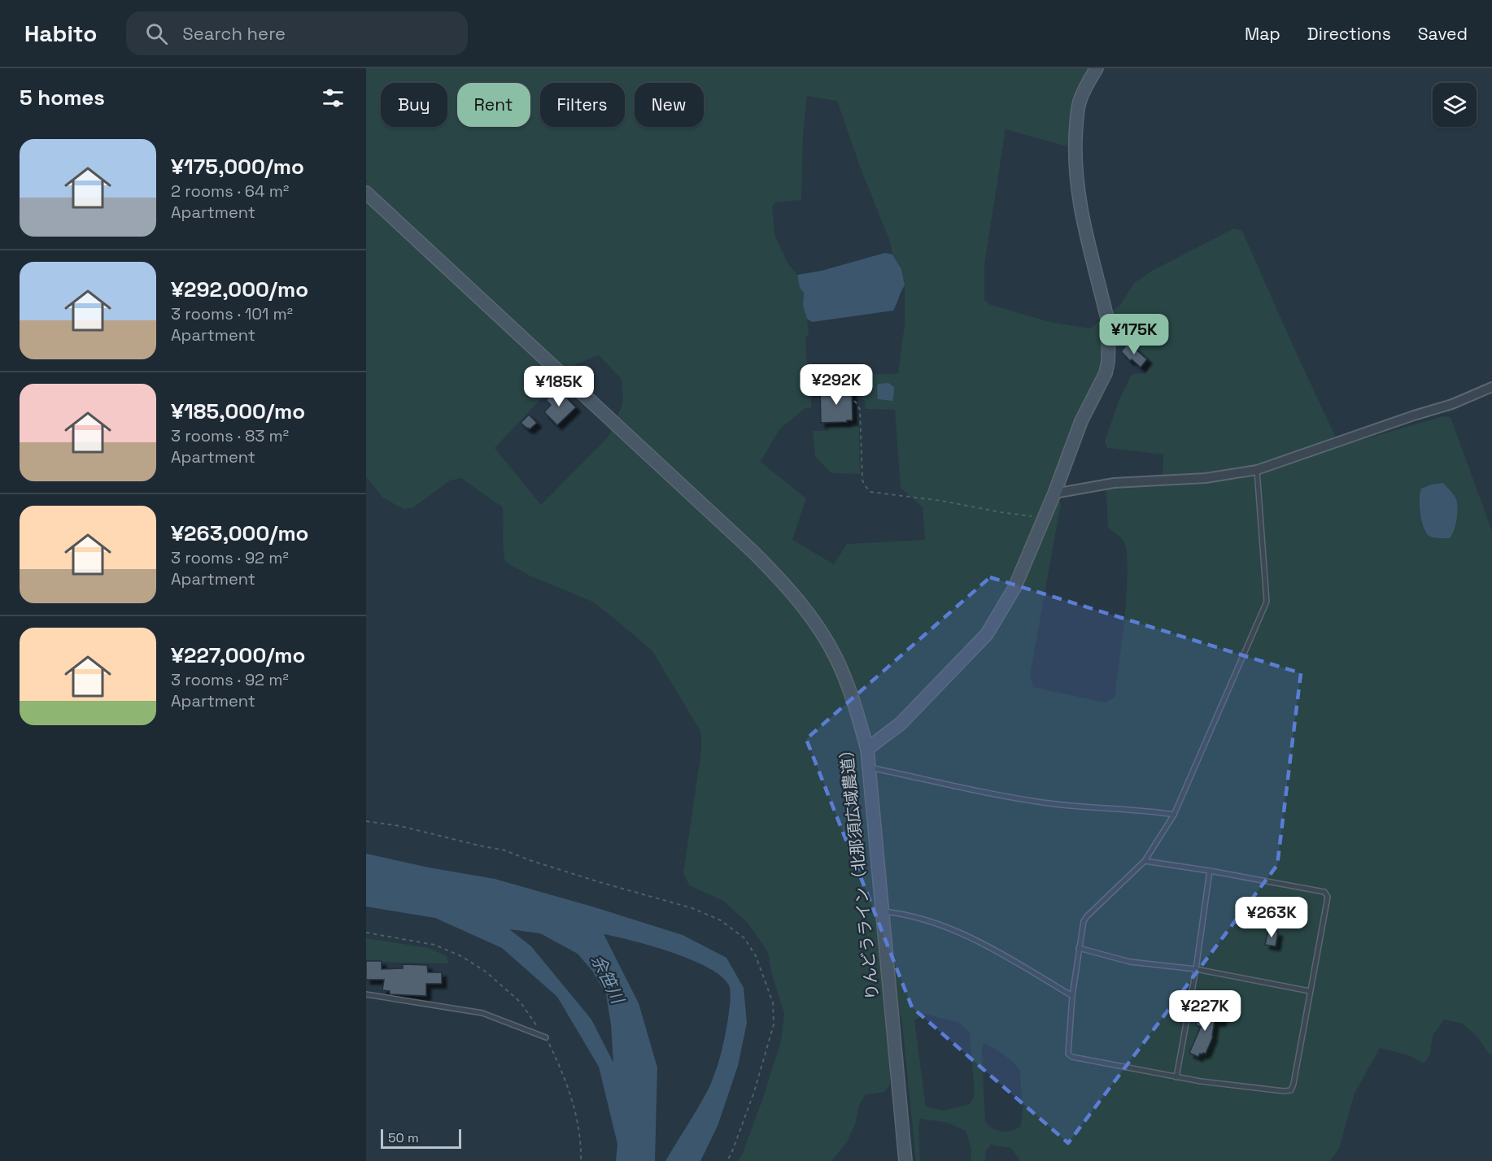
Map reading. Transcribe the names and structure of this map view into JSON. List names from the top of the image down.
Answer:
{
  "streets": {
    "street": ["りんどうライン（北那須広域農道）"]
  },
  "water": ["余笹川"],
  "scale_bar": "50 m",
  "page": {
    "header": "Habito",
    "search": "Search here",
    "nav": ["Map", "Directions", "Saved"],
    "heading": "5 homes",
    "chip": [
      "Buy",
      "Rent",
      "Filters",
      "New"
    ],
    "list": [
      {
        "name": "¥175,000/mo",
        "note": "2 rooms · 64 m² · Apartment"
      },
      {
        "name": "¥292,000/mo",
        "note": "3 rooms · 101 m² · Apartment"
      },
      {
        "name": "¥185,000/mo",
        "note": "3 rooms · 83 m² · Apartment"
      },
      {
        "name": "¥263,000/mo",
        "note": "3 rooms · 92 m² · Apartment"
      },
      {
        "name": "¥227,000/mo",
        "note": "3 rooms · 92 m² · Apartment"
      }
    ],
    "price": [
      "¥175K",
      "¥292K",
      "¥185K",
      "¥263K",
      "¥227K"
    ],
    "scale": "50 m"
  }
}
